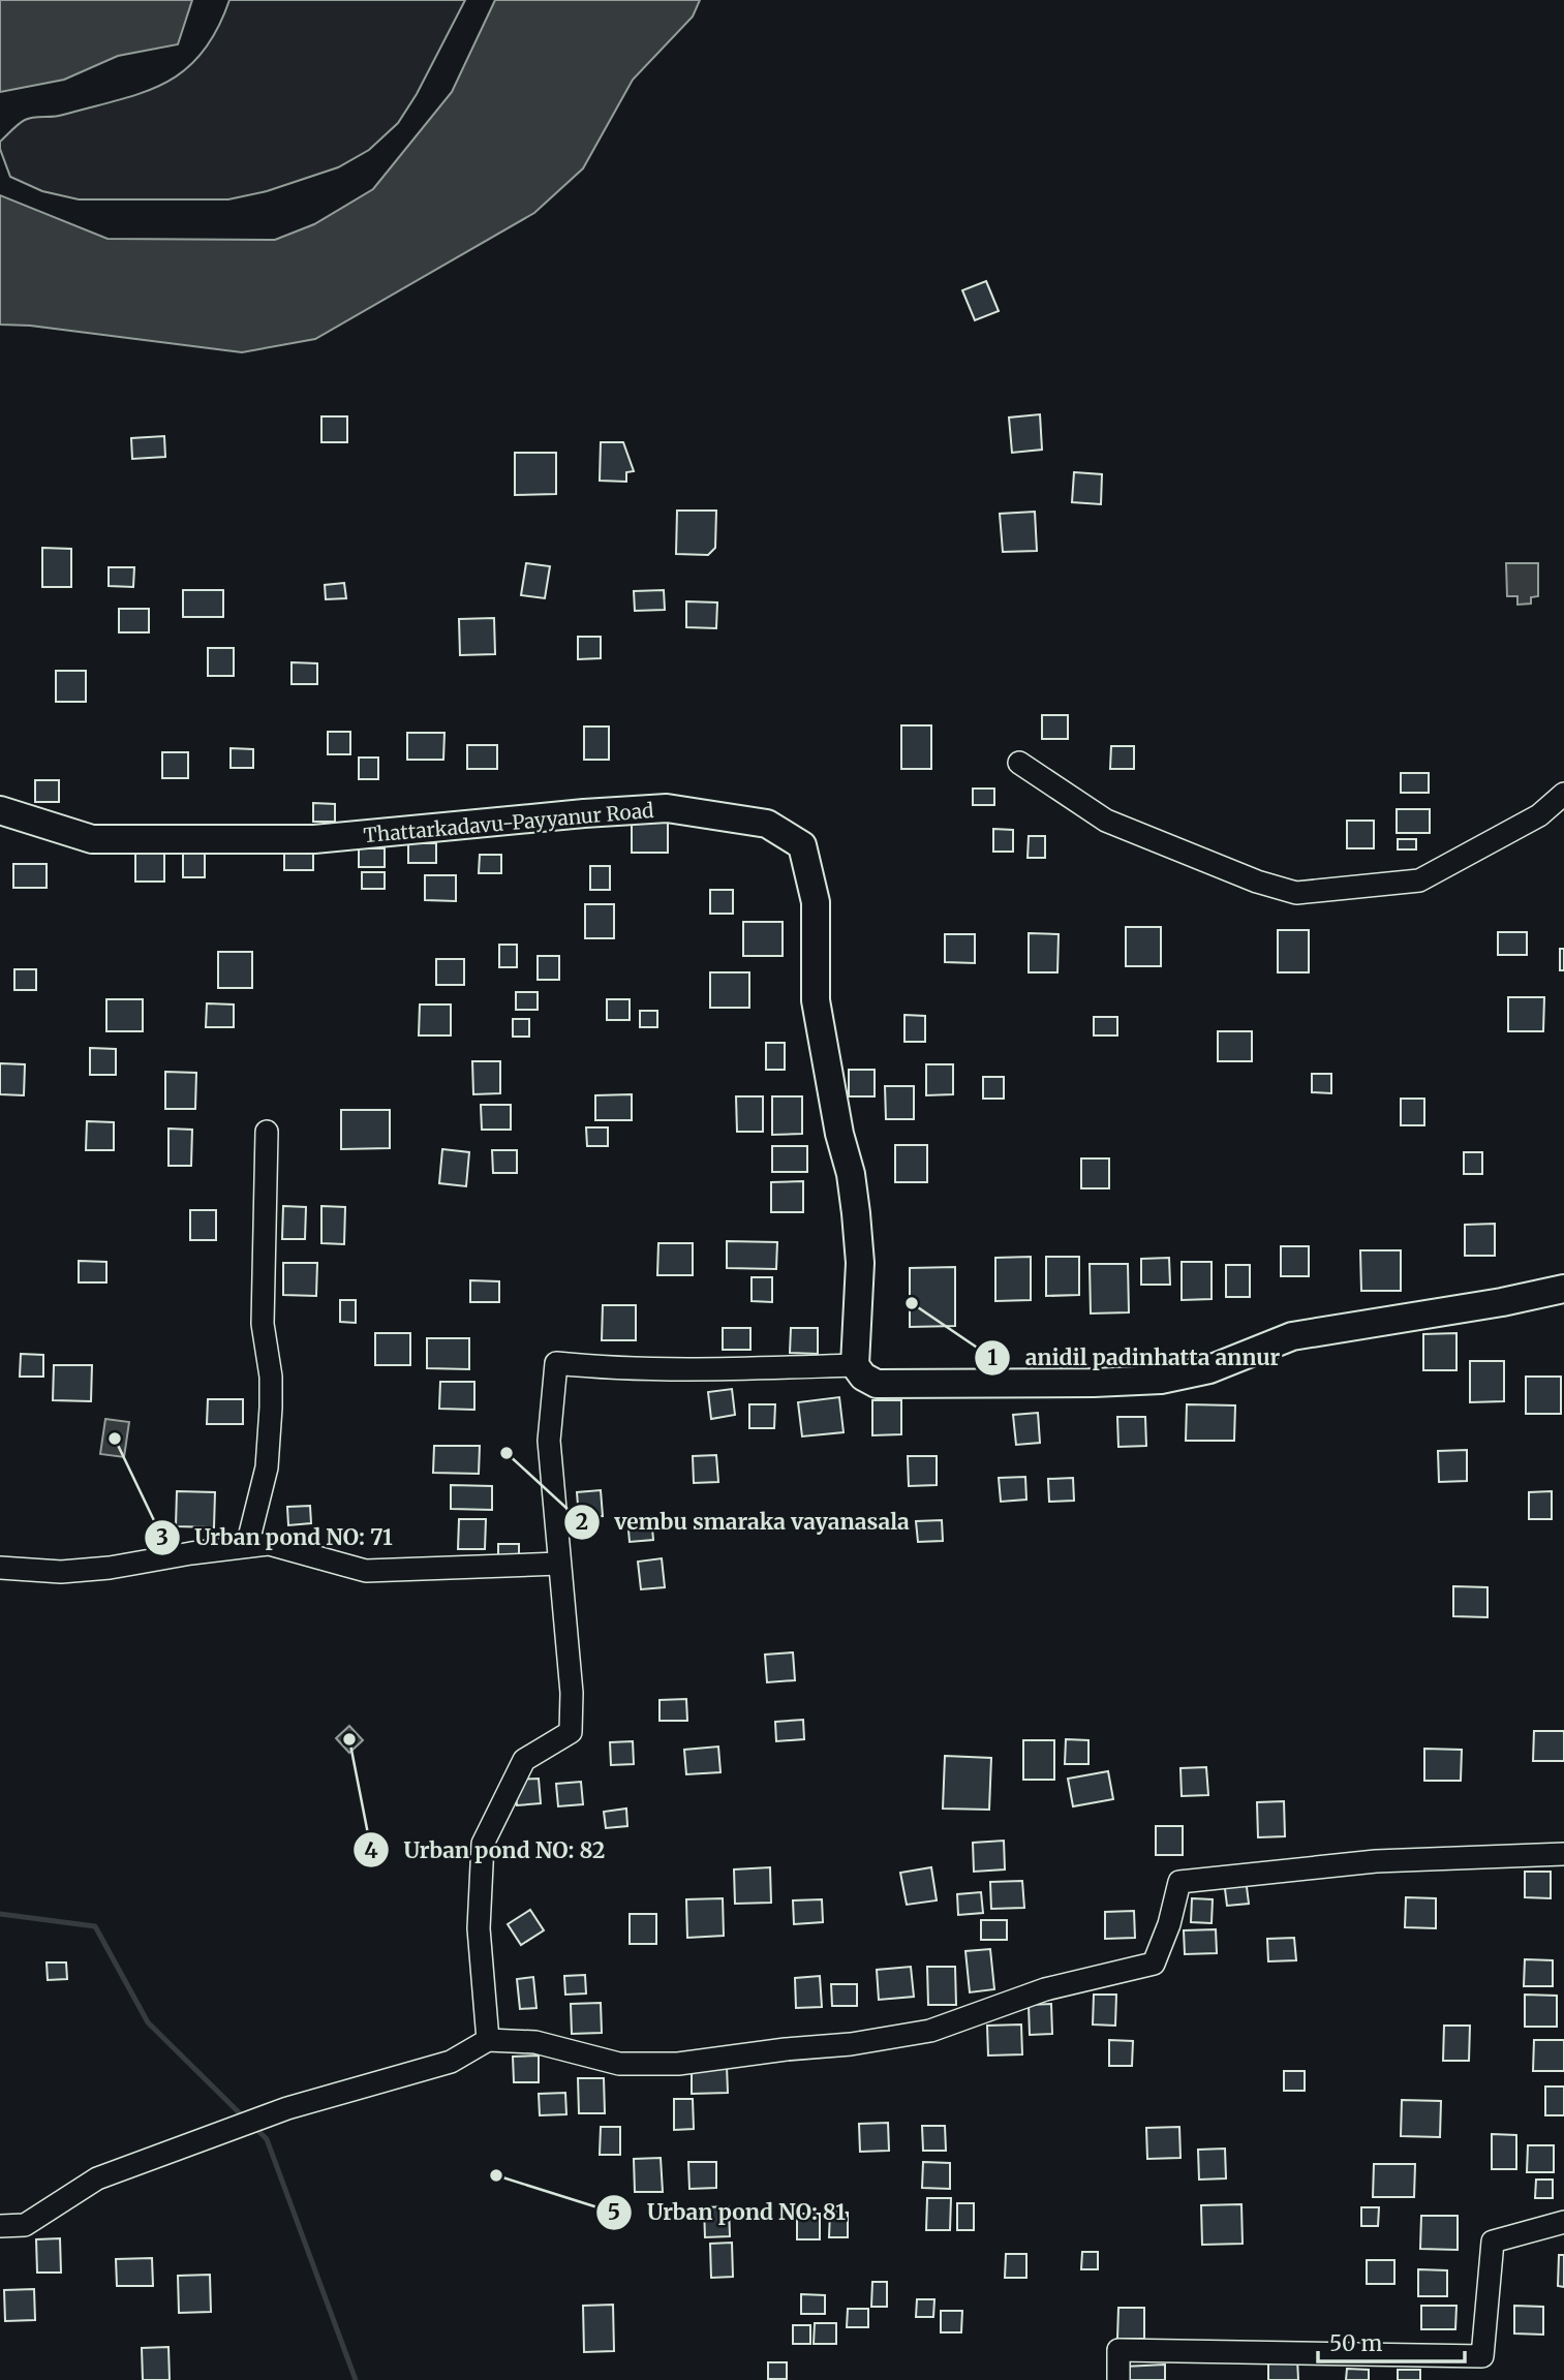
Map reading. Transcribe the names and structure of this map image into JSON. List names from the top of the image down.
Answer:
{
  "streets": {
    "main road": ["Thattarkadavu-Payyanur Road"]
  },
  "places": [
    "anidil padinhatta annur",
    "Urban pond NO: 71",
    "vembu smaraka vayanasala",
    "Urban pond NO: 82",
    "Urban pond NO: 81"
  ],
  "scale_bar": "50 m"
}
